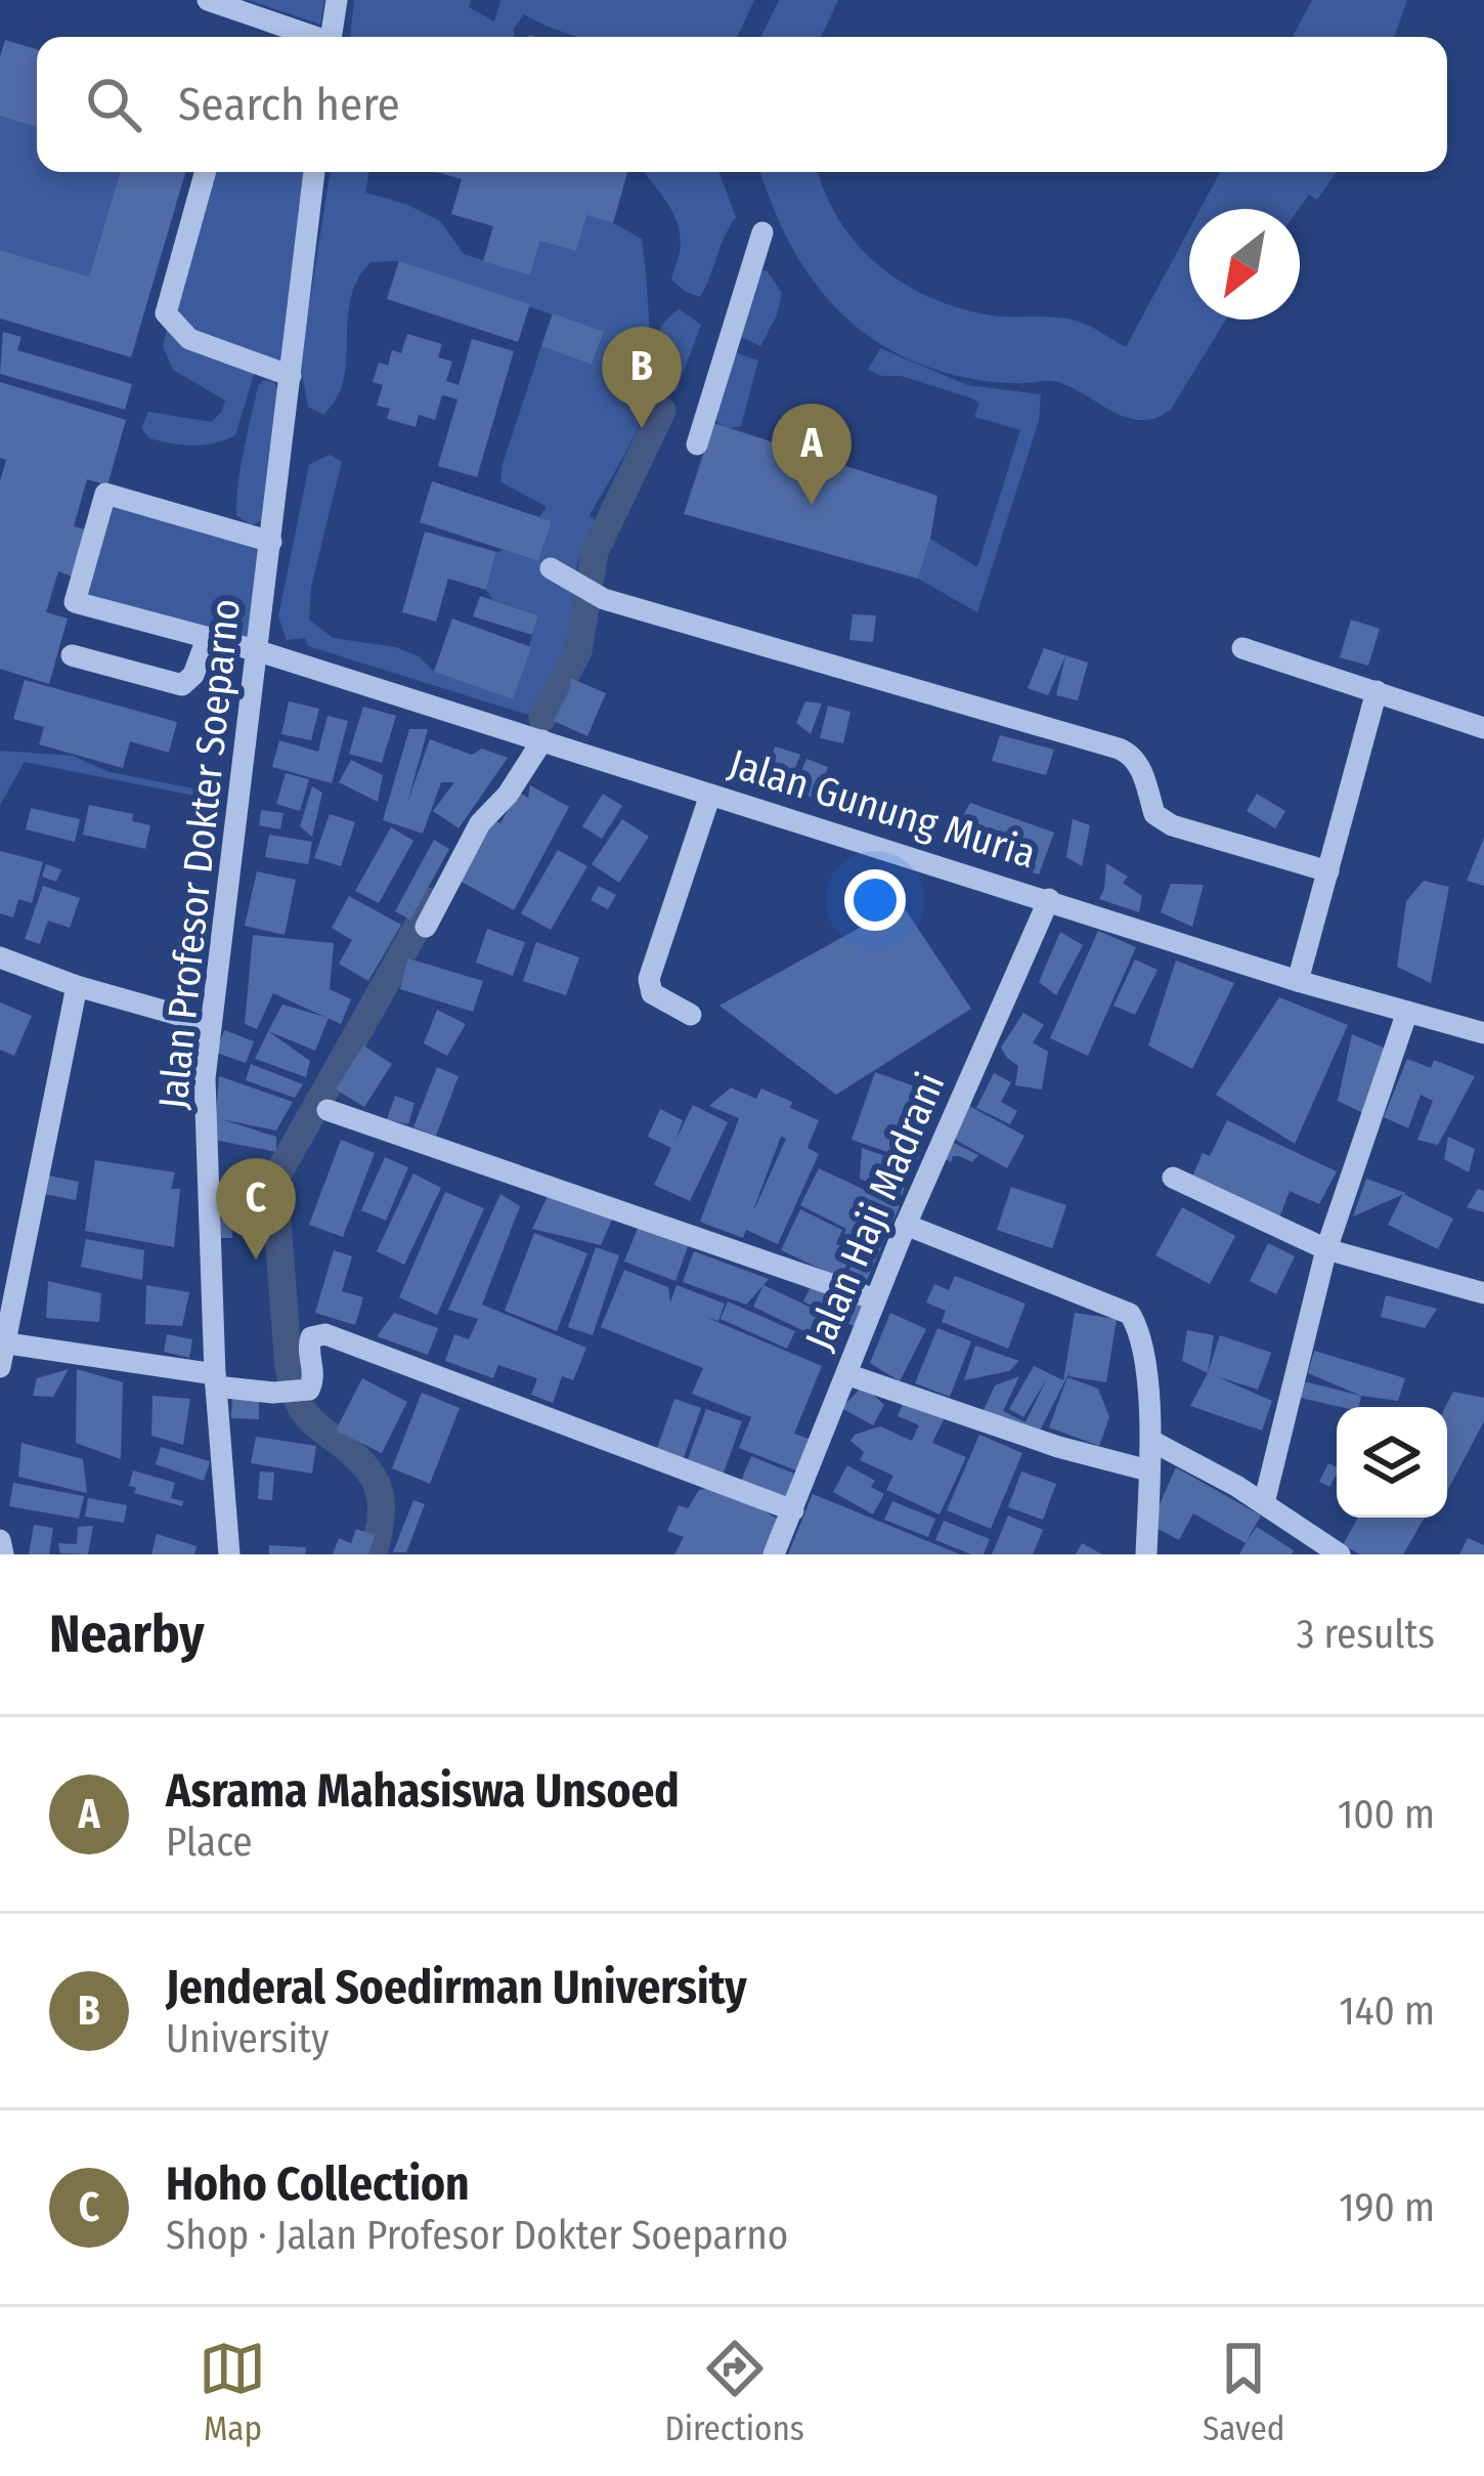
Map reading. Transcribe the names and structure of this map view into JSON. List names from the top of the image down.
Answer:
{
  "streets": {
    "street": ["Jalan Gunung Muria", "Jalan Profesor Dokter Soeparno", "Jalan Haji Madrani"]
  },
  "crossings": [
    ["Jalan Gunung Muria", "Jalan Profesor Dokter Soeparno"],
    ["Jalan Gunung Muria", "Jalan Haji Madrani"]
  ],
  "north": "bottom left",
  "page": {
    "search": "Search here",
    "pins": ["B", "A", "C"],
    "heading": ["Nearby", "3 results"],
    "list": [
      {
        "mark": "A",
        "name": "Asrama Mahasiswa Unsoed",
        "note": "Place",
        "value": "100 m"
      },
      {
        "mark": "B",
        "name": "Jenderal Soedirman University",
        "note": "University",
        "value": "140 m"
      },
      {
        "mark": "C",
        "name": "Hoho Collection",
        "note": "Shop · Jalan Profesor Dokter Soeparno",
        "value": "190 m"
      }
    ],
    "nav": ["Map", "Directions", "Saved"]
  }
}
